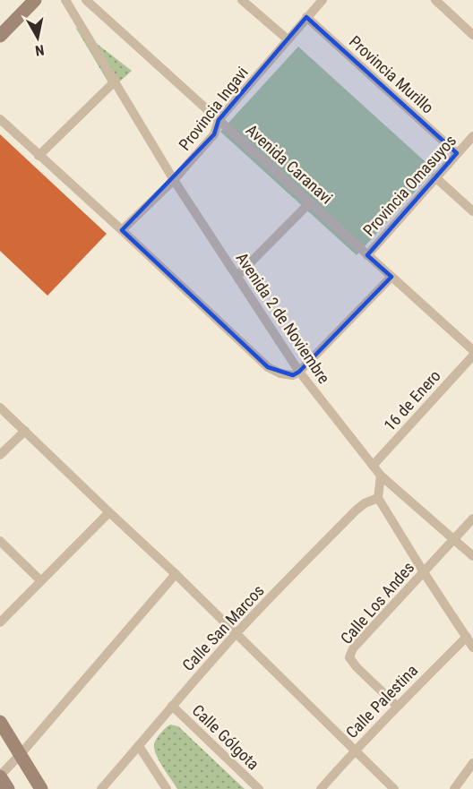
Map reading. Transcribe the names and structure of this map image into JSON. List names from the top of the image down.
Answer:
{
  "streets": {
    "street": [
      "Provincia Murillo",
      "Provincia Ingavi",
      "Avenida Caranavi",
      "Provincia Omasuyos",
      "Avenida 2 de Noviembre",
      "16 de Enero",
      "Calle Los Andes",
      "Calle San Marcos",
      "Calle Palestina",
      "Calle Gólgota"
    ]
  },
  "crossings": [
    ["Provincia Murillo", "Provincia Ingavi"],
    ["Provincia Murillo", "Provincia Omasuyos"],
    ["Provincia Ingavi", "Avenida Caranavi"],
    ["Provincia Ingavi", "Avenida 2 de Noviembre"],
    ["Avenida Caranavi", "Provincia Omasuyos"],
    ["Avenida 2 de Noviembre", "16 de Enero"],
    ["Avenida 2 de Noviembre", "Calle Los Andes"],
    ["Calle Los Andes", "Calle Palestina"],
    ["Calle San Marcos", "Calle Gólgota"]
  ],
  "north": "bottom"
}
